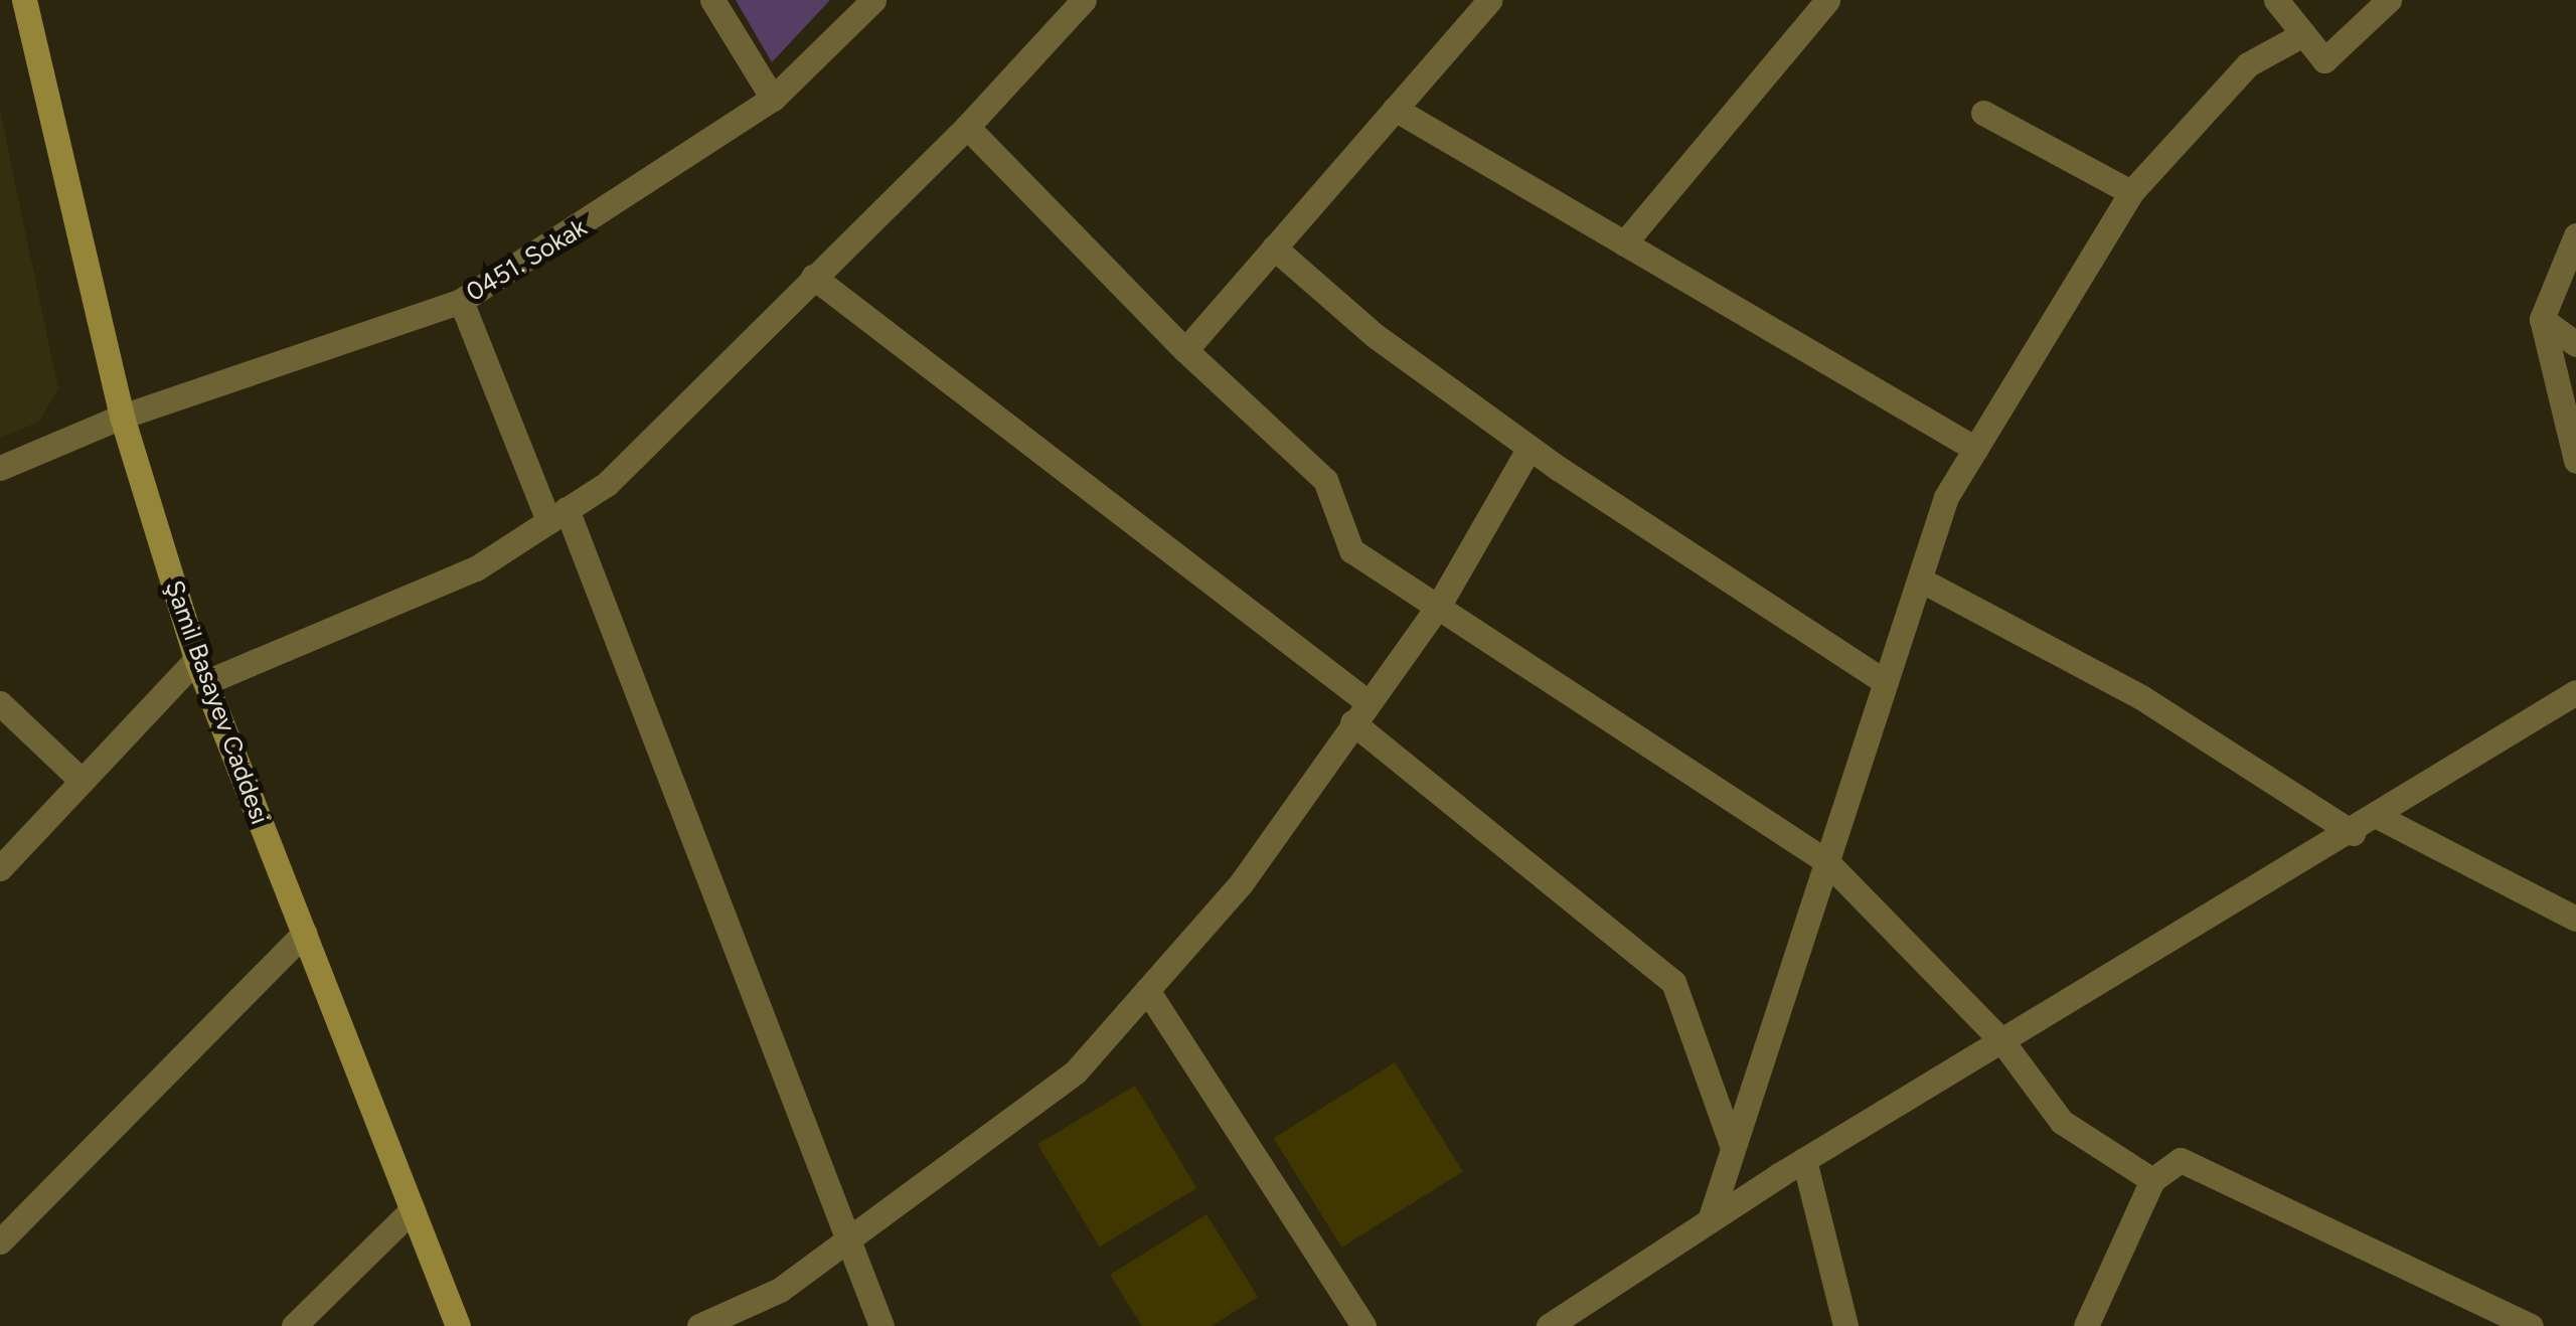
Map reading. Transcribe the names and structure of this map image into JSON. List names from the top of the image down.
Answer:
{
  "streets": {
    "street": ["0451. Sokak", "Şamil Basayev Caddesi"]
  },
  "crossings": [
    ["0451. Sokak", "Şamil Basayev Caddesi"]
  ]
}
